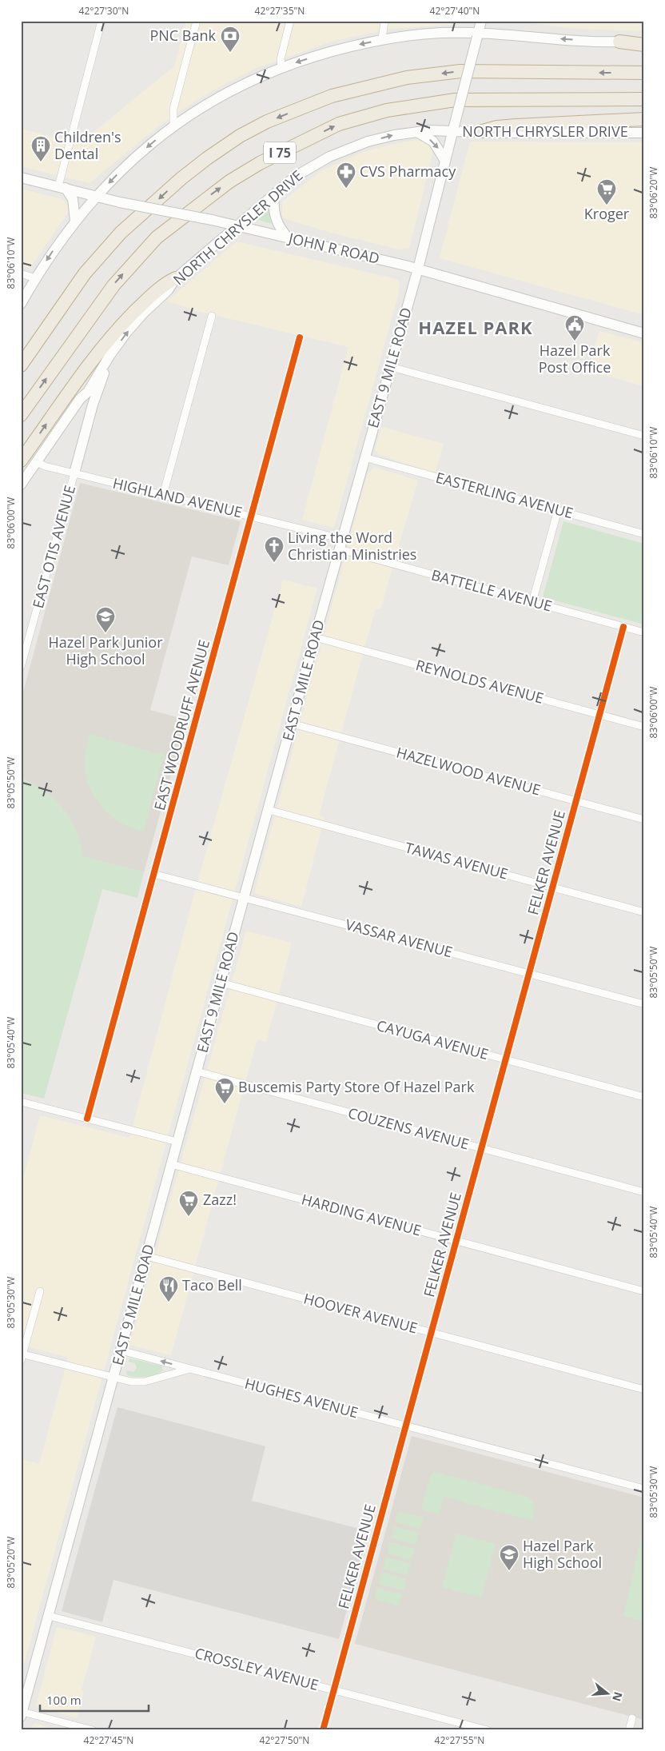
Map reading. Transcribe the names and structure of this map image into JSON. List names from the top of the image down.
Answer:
{
  "streets": {
    "highway": ["I 75"],
    "main road": ["NORTH CHRYSLER DRIVE", "JOHN R ROAD", "EAST 9 MILE ROAD"],
    "street": [
      "EASTERLING AVENUE",
      "HIGHLAND AVENUE",
      "EAST OTIS AVENUE",
      "BATTELLE AVENUE",
      "REYNOLDS AVENUE",
      "EAST WOODRUFF AVENUE",
      "HAZELWOOD AVENUE",
      "TAWAS AVENUE",
      "FELKER AVENUE",
      "VASSAR AVENUE",
      "CAYUGA AVENUE",
      "COUZENS AVENUE",
      "HARDING AVENUE",
      "HOOVER AVENUE",
      "HUGHES AVENUE",
      "CROSSLEY AVENUE"
    ]
  },
  "crossings": [
    ["NORTH CHRYSLER DRIVE", "JOHN R ROAD"],
    ["NORTH CHRYSLER DRIVE", "EAST 9 MILE ROAD"],
    ["NORTH CHRYSLER DRIVE", "HIGHLAND AVENUE"],
    ["NORTH CHRYSLER DRIVE", "EAST OTIS AVENUE"],
    ["JOHN R ROAD", "EAST 9 MILE ROAD"],
    ["EAST 9 MILE ROAD", "EASTERLING AVENUE"],
    ["EAST 9 MILE ROAD", "HIGHLAND AVENUE"],
    ["EAST 9 MILE ROAD", "BATTELLE AVENUE"],
    ["EAST 9 MILE ROAD", "REYNOLDS AVENUE"],
    ["EAST 9 MILE ROAD", "HAZELWOOD AVENUE"],
    ["EAST 9 MILE ROAD", "TAWAS AVENUE"],
    ["EAST 9 MILE ROAD", "VASSAR AVENUE"],
    ["EAST 9 MILE ROAD", "CAYUGA AVENUE"],
    ["EAST 9 MILE ROAD", "COUZENS AVENUE"],
    ["EAST 9 MILE ROAD", "HARDING AVENUE"],
    ["EAST 9 MILE ROAD", "HOOVER AVENUE"],
    ["EAST 9 MILE ROAD", "HUGHES AVENUE"],
    ["EAST 9 MILE ROAD", "CROSSLEY AVENUE"],
    ["HIGHLAND AVENUE", "EAST OTIS AVENUE"],
    ["HIGHLAND AVENUE", "BATTELLE AVENUE"],
    ["HIGHLAND AVENUE", "EAST WOODRUFF AVENUE"],
    ["BATTELLE AVENUE", "FELKER AVENUE"],
    ["REYNOLDS AVENUE", "FELKER AVENUE"],
    ["EAST WOODRUFF AVENUE", "VASSAR AVENUE"],
    ["HAZELWOOD AVENUE", "FELKER AVENUE"],
    ["TAWAS AVENUE", "FELKER AVENUE"],
    ["FELKER AVENUE", "VASSAR AVENUE"],
    ["FELKER AVENUE", "CAYUGA AVENUE"],
    ["FELKER AVENUE", "COUZENS AVENUE"],
    ["FELKER AVENUE", "HARDING AVENUE"],
    ["FELKER AVENUE", "HOOVER AVENUE"],
    ["FELKER AVENUE", "HUGHES AVENUE"],
    ["FELKER AVENUE", "CROSSLEY AVENUE"]
  ],
  "one_way": ["NORTH CHRYSLER DRIVE"],
  "districts": ["HAZEL PARK"],
  "places": {
    "bank": ["PNC Bank"],
    "building": ["Children's Dental"],
    "pharmacy": ["CVS Pharmacy"],
    "supermarket": ["Kroger", "Buscemis Party Store Of Hazel Park", "Zazz!"],
    "public building": ["Hazel Park Post Office"],
    "church": ["Living the Word Christian Ministries"],
    "school or university": ["Hazel Park Junior High School", "Hazel Park High School"],
    "restaurant": ["Taco Bell"]
  },
  "scale_bar": "100 m",
  "north": "right",
  "coordinates": [
    "42°27'30\"N",
    "42°27'35\"N",
    "42°27'40\"N",
    "83°06'20\"W",
    "83°06'10\"W",
    "83°06'00\"W",
    "83°05'50\"W",
    "83°05'40\"W",
    "83°05'30\"W",
    "83°05'20\"W",
    "42°27'45\"N",
    "42°27'50\"N",
    "42°27'55\"N"
  ]
}
